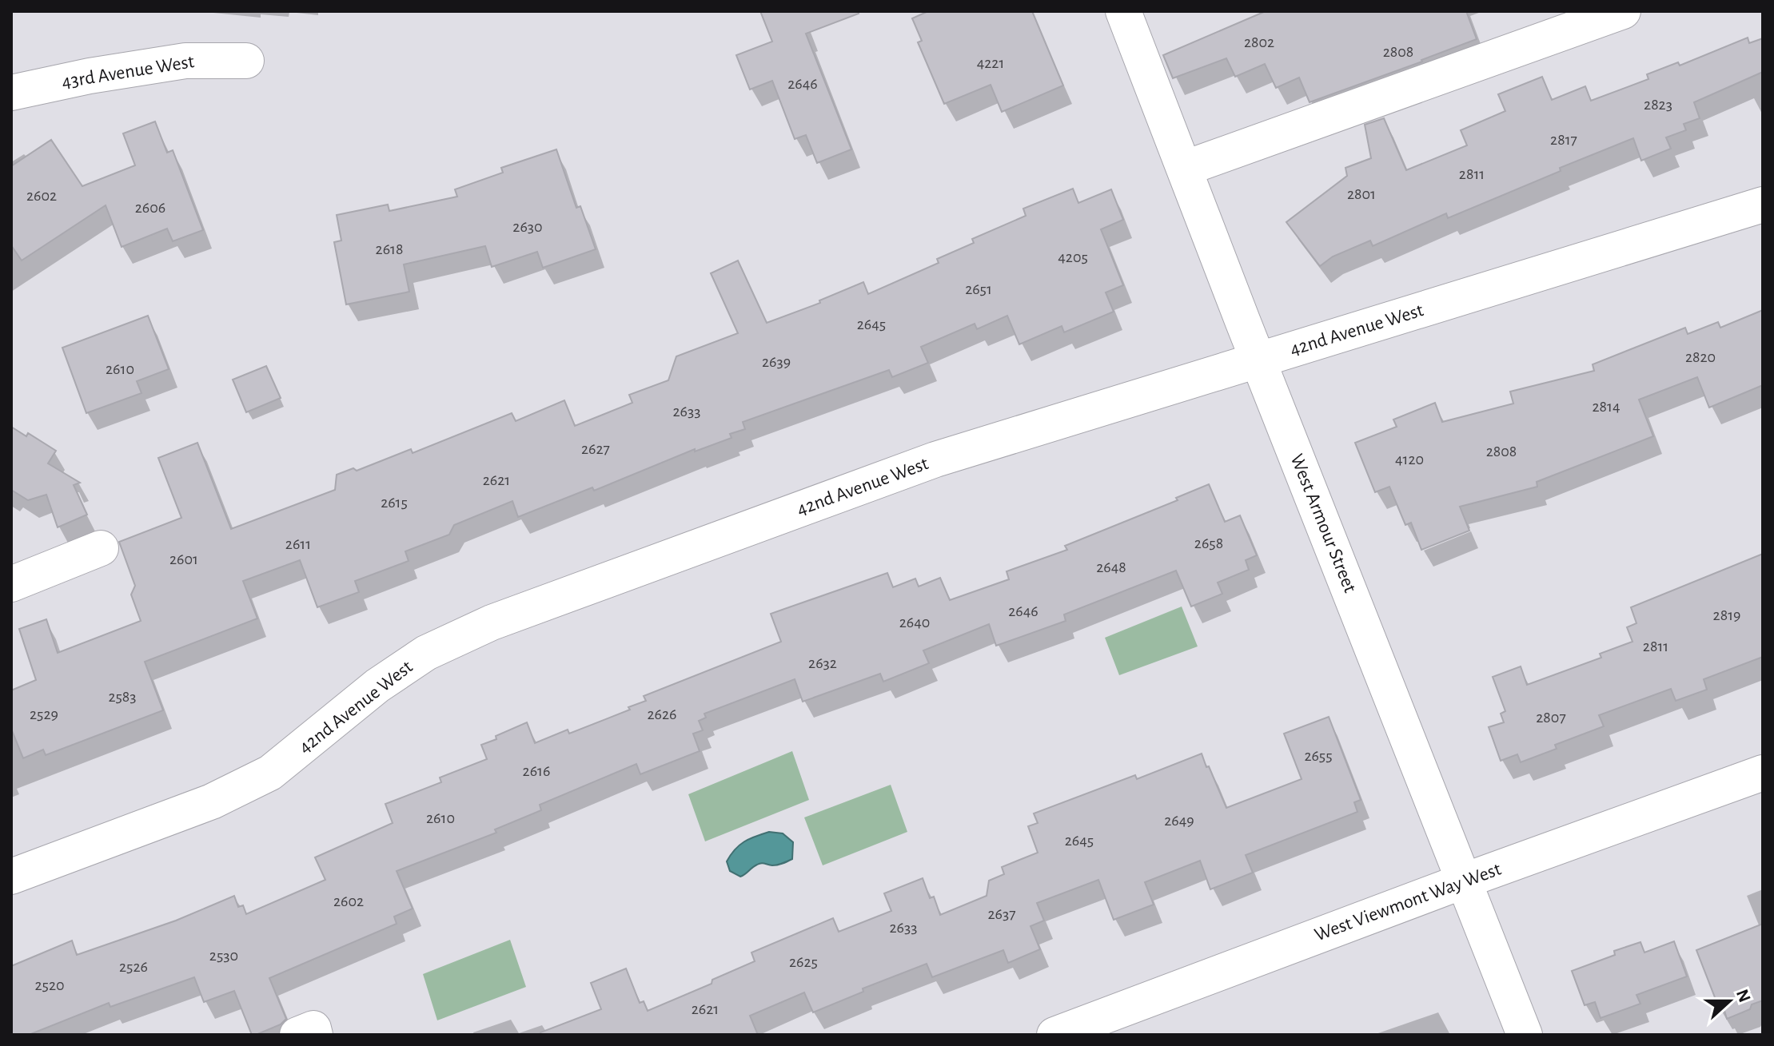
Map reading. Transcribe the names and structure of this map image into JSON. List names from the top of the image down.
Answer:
{
  "streets": {
    "street": [
      "43rd Avenue West",
      "42nd Avenue West",
      "West Armour Street",
      "West Viewmont Way West"
    ]
  },
  "crossings": [
    ["42nd Avenue West", "West Armour Street"],
    ["West Armour Street", "West Viewmont Way West"]
  ],
  "house_numbers": [
    "2802",
    "2808",
    "4221",
    "2646",
    "2823",
    "2817",
    "2811",
    "2801",
    "2602",
    "2606",
    "2630",
    "2618",
    "4205",
    "2651",
    "2645",
    "2820",
    "2639",
    "2610",
    "2814",
    "2633",
    "2627",
    "2808",
    "4120",
    "2621",
    "2615",
    "2658",
    "2611",
    "2601",
    "2648",
    "2646",
    "2819",
    "2640",
    "2811",
    "2632",
    "2583",
    "2529",
    "2626",
    "2807",
    "2655",
    "2616",
    "2610",
    "2649",
    "2645",
    "2602",
    "2637",
    "2633",
    "2530",
    "2625",
    "2526",
    "2520",
    "2621"
  ],
  "north": "right"
}
